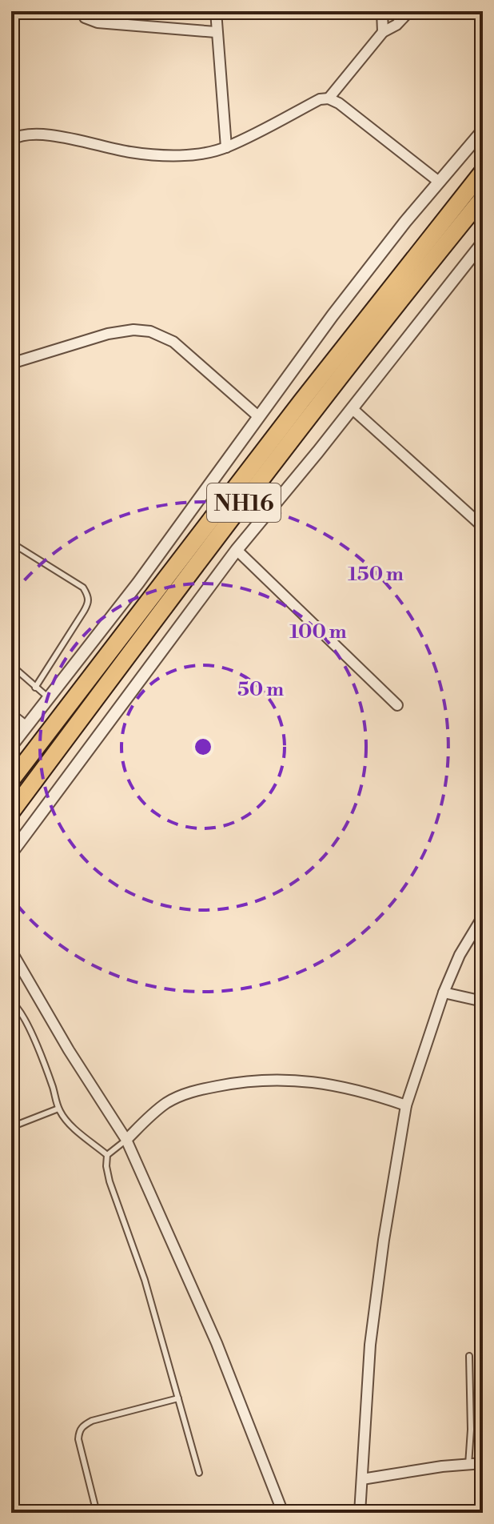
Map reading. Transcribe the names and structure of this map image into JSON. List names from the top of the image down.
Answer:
{
  "streets": {
    "highway": ["NH16"]
  },
  "rings": ["150 m", "100 m", "50 m"]
}
